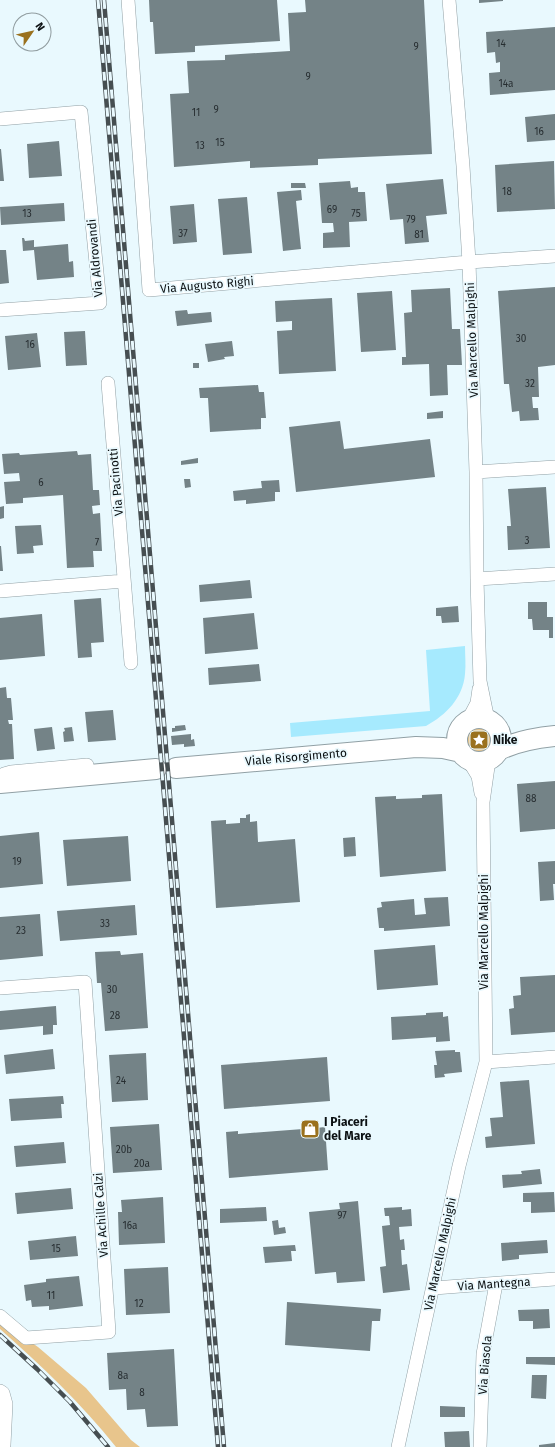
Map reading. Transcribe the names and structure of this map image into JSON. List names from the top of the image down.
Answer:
{
  "streets": {
    "main road": ["Viale Risorgimento"],
    "street": [
      "Via Aldrovandi",
      "Via Augusto Righi",
      "Via Marcello Malpighi",
      "Via Pacinotti",
      "Via Achille Calzi",
      "Via Mantegna",
      "Via Biasola"
    ]
  },
  "crossings": [
    ["Via Augusto Righi", "Via Marcello Malpighi"],
    ["Via Marcello Malpighi", "Viale Risorgimento"],
    ["Via Marcello Malpighi", "Via Mantegna"],
    ["Via Mantegna", "Via Biasola"]
  ],
  "places": {
    "place": ["Nike"],
    "shop": ["I Piaceri del Mare"]
  },
  "house_numbers": [
    "14",
    "9",
    "9",
    "14a",
    "9",
    "11",
    "16",
    "15",
    "13",
    "18",
    "69",
    "13",
    "75",
    "79",
    "37",
    "81",
    "30",
    "16",
    "32",
    "6",
    "3",
    "7",
    "88",
    "19",
    "33",
    "23",
    "30",
    "28",
    "24",
    "20b",
    "20a",
    "97",
    "16a",
    "15",
    "11",
    "12",
    "8a",
    "8"
  ],
  "north": "top right"
}
